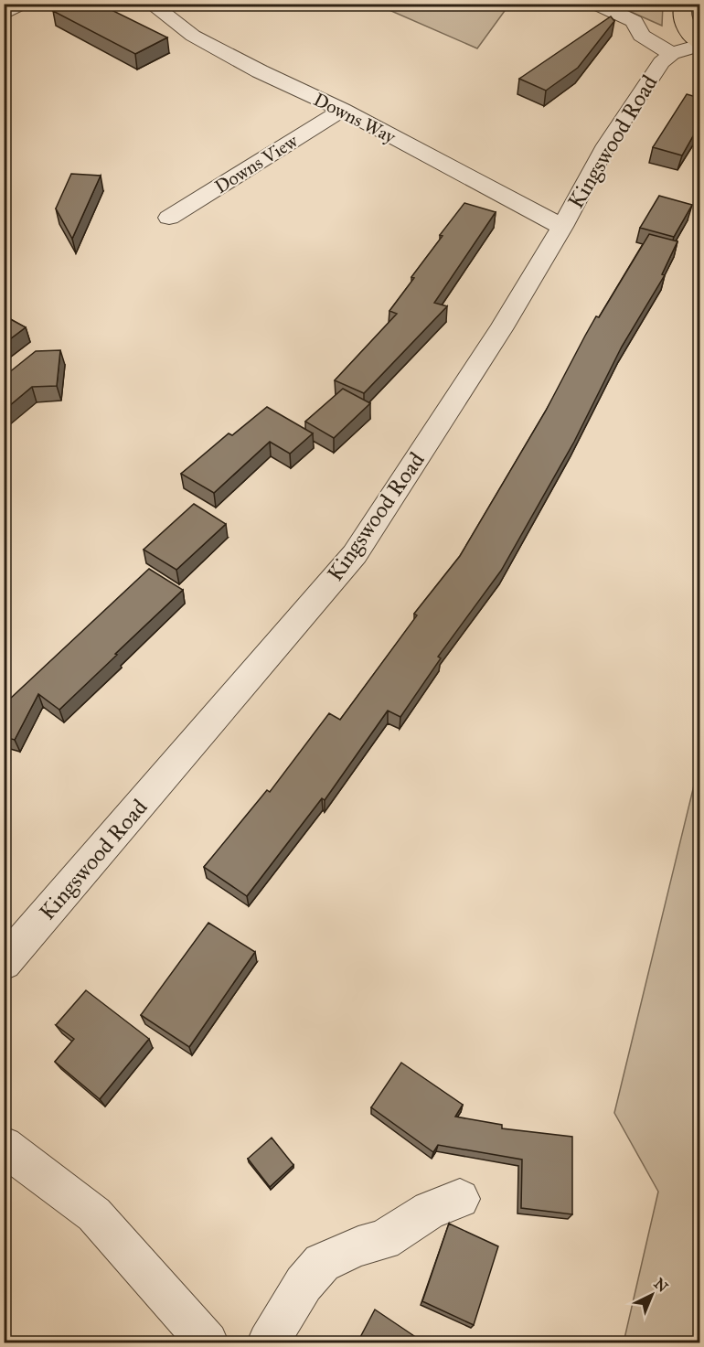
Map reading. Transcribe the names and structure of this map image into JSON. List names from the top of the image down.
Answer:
{
  "streets": {
    "street": ["Downs Way", "Kingswood Road", "Downs View"]
  },
  "crossings": [
    ["Downs Way", "Kingswood Road"],
    ["Downs Way", "Downs View"]
  ],
  "north": "top right"
}
